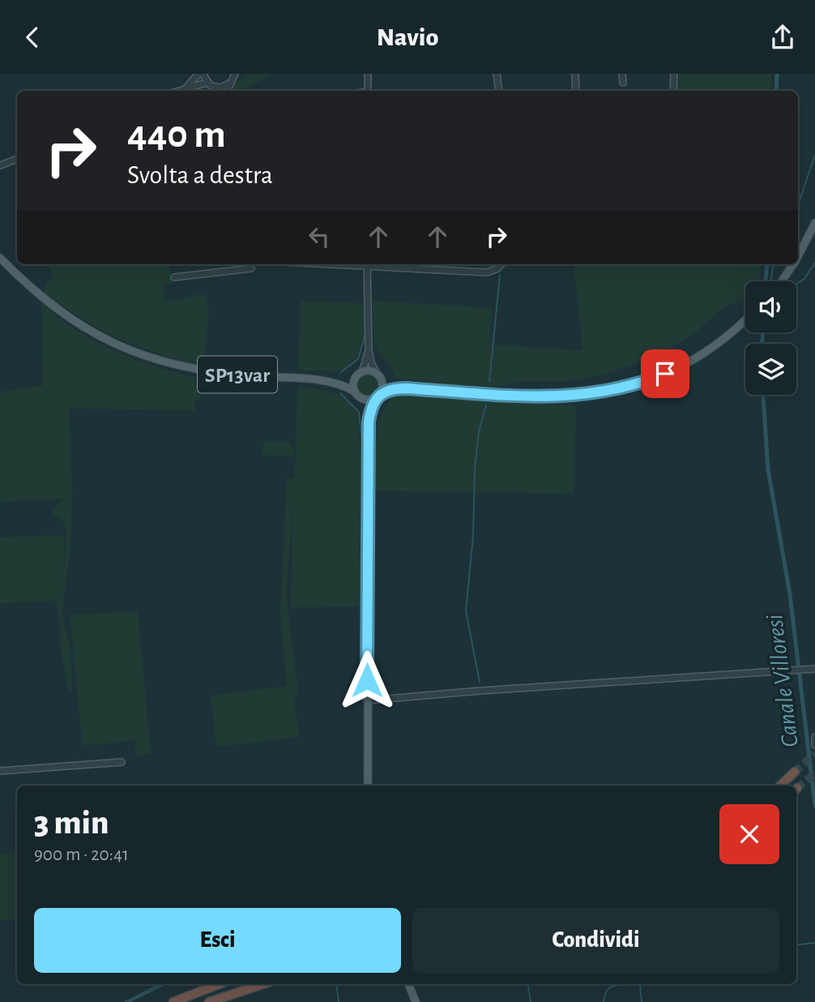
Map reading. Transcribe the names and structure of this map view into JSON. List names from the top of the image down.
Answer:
{
  "streets": {
    "main road": ["SP13var"]
  },
  "water": ["Canale Villoresi"],
  "page": {
    "header": "Navio",
    "turn": ["440 m", "Svolta a destra"],
    "heading": ["3 min", "900 m · 20:41"],
    "buttons": ["Esci", "Condividi"]
  }
}
